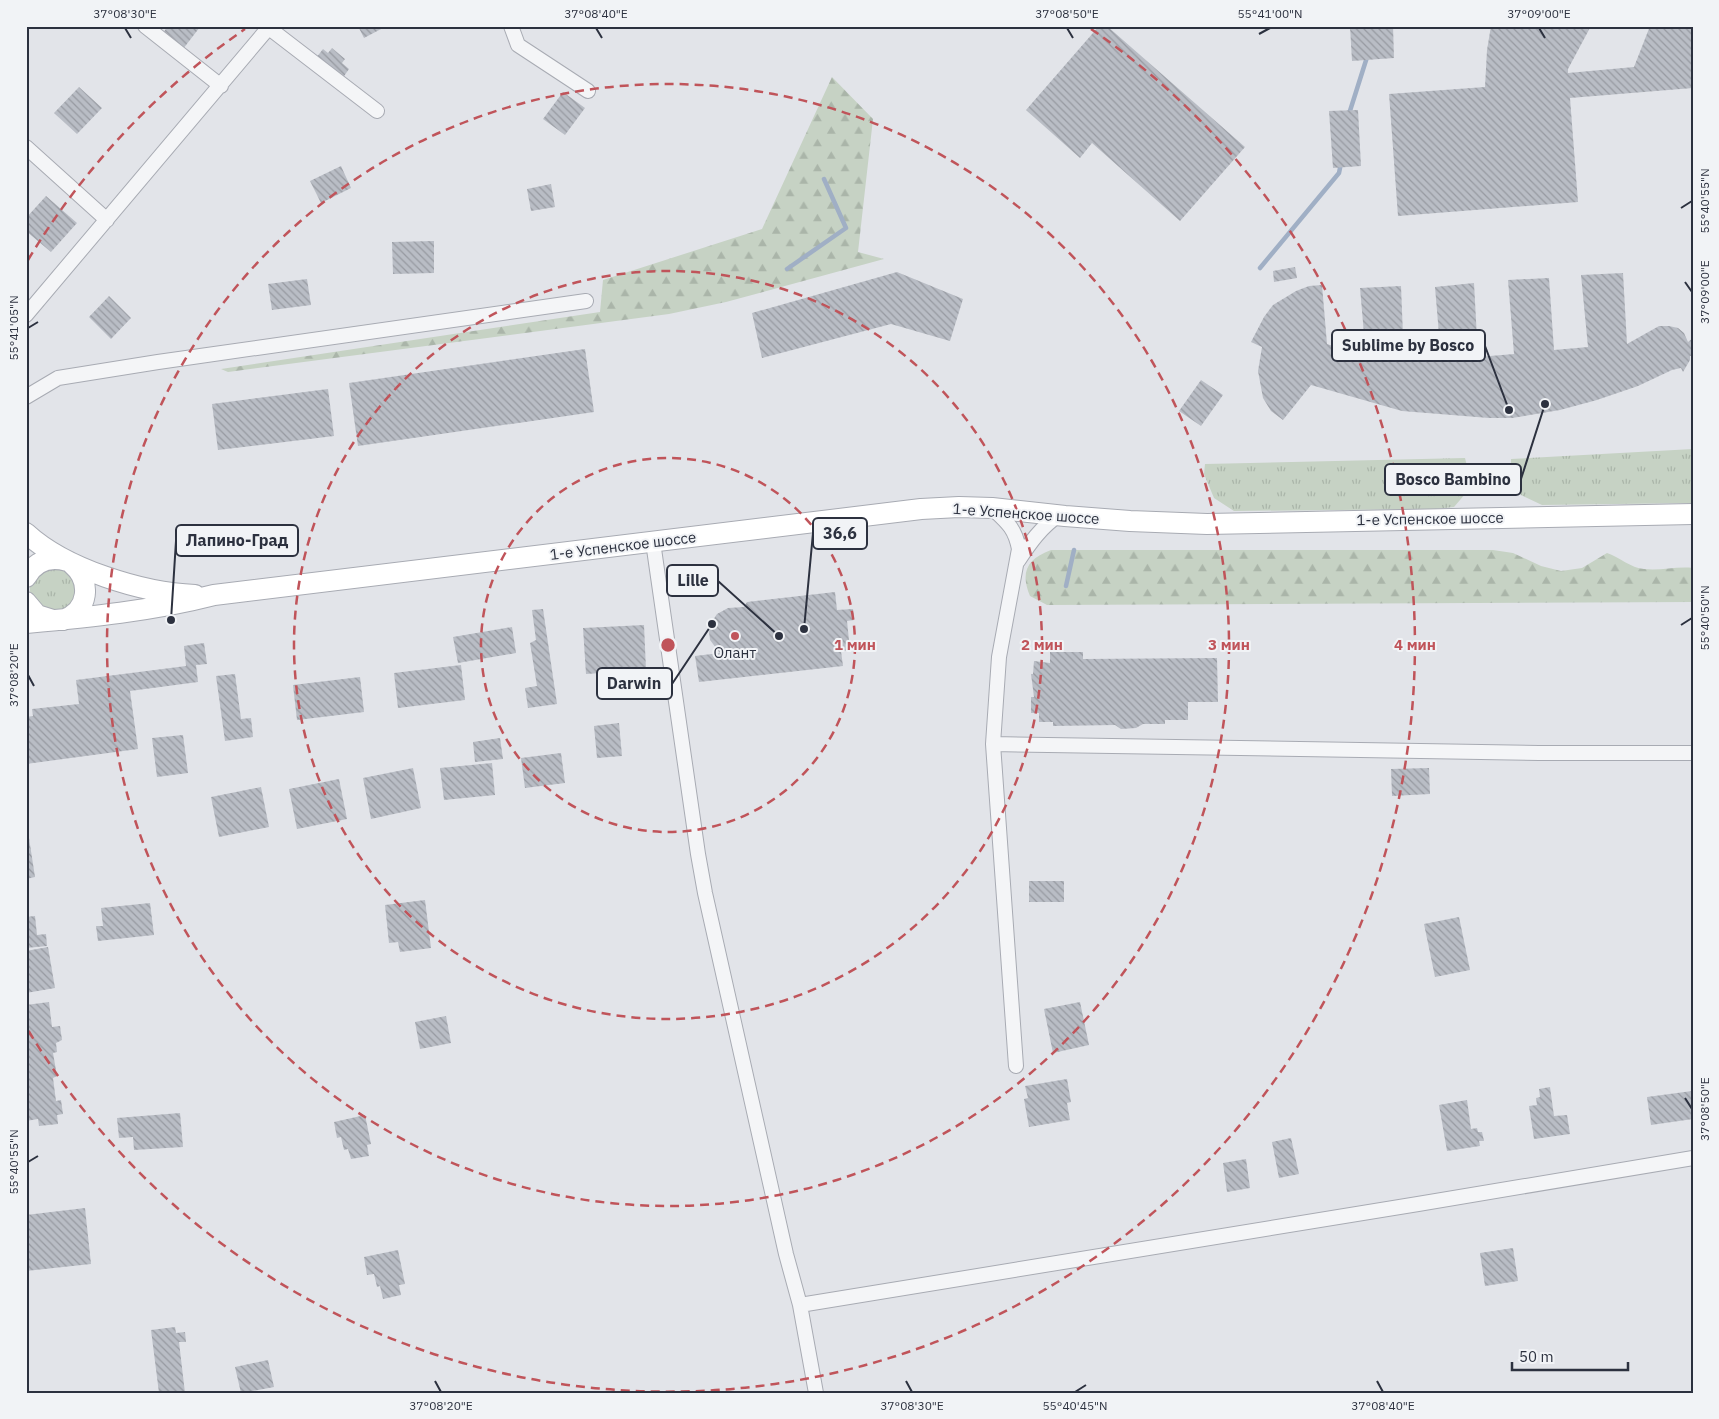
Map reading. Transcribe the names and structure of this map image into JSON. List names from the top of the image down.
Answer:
{
  "streets": {
    "main road": ["1-е Успенское шоссе"]
  },
  "places": [
    "Bosco Bambino",
    "Sublime by Bosco",
    "Лапино-Град",
    "Darwin",
    "36,6",
    "Олант",
    "Lille"
  ],
  "scale_bar": "50 m",
  "coordinates": [
    "37°08'30\"E",
    "37°08'40\"E",
    "37°08'50\"E",
    "55°41'00\"N",
    "37°09'00\"E",
    "55°40'55\"N",
    "55°41'05\"N",
    "55°40'50\"N",
    "37°08'20\"E",
    "55°40'45\"N"
  ],
  "rings": [
    "1 мин",
    "2 мин",
    "3 мин",
    "4 мин"
  ]
}
